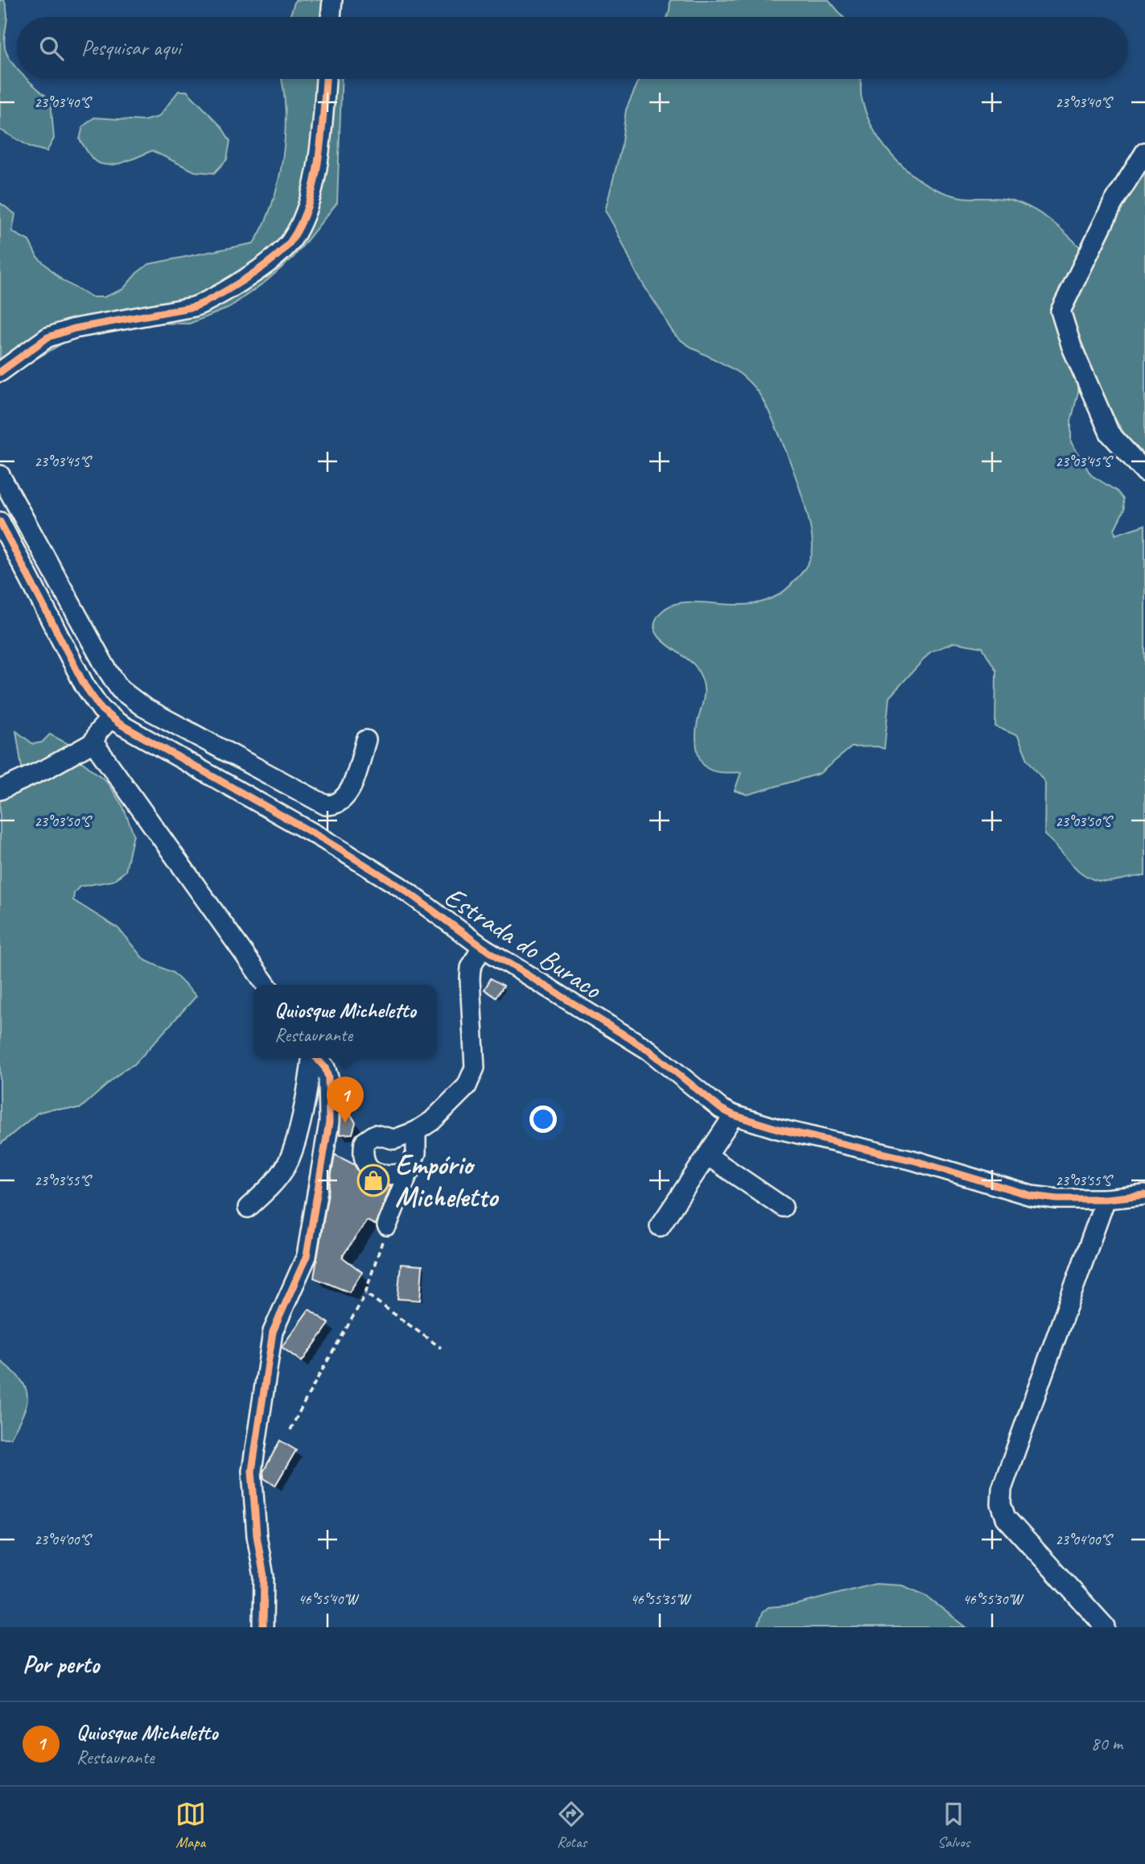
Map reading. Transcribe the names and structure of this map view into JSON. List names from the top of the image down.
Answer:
{
  "streets": {
    "street": ["Estrada do Buraco"]
  },
  "places": {
    "shop": ["Empório Micheletto"]
  },
  "page": {
    "search": "Pesquisar aqui",
    "popup": ["Quiosque Micheletto", "Restaurante"],
    "pins": "1",
    "heading": "Por perto",
    "list": [
      {
        "mark": "1",
        "name": "Quiosque Micheletto",
        "note": "Restaurante",
        "value": "80 m"
      }
    ],
    "nav": ["Mapa", "Rotas", "Salvos"]
  },
  "coordinates": [
    "23°03'40\"S",
    "23°03'45\"S",
    "23°03'50\"S",
    "23°03'55\"S",
    "23°04'00\"S",
    "46°55'40\"W",
    "46°55'35\"W",
    "46°55'30\"W"
  ]
}
